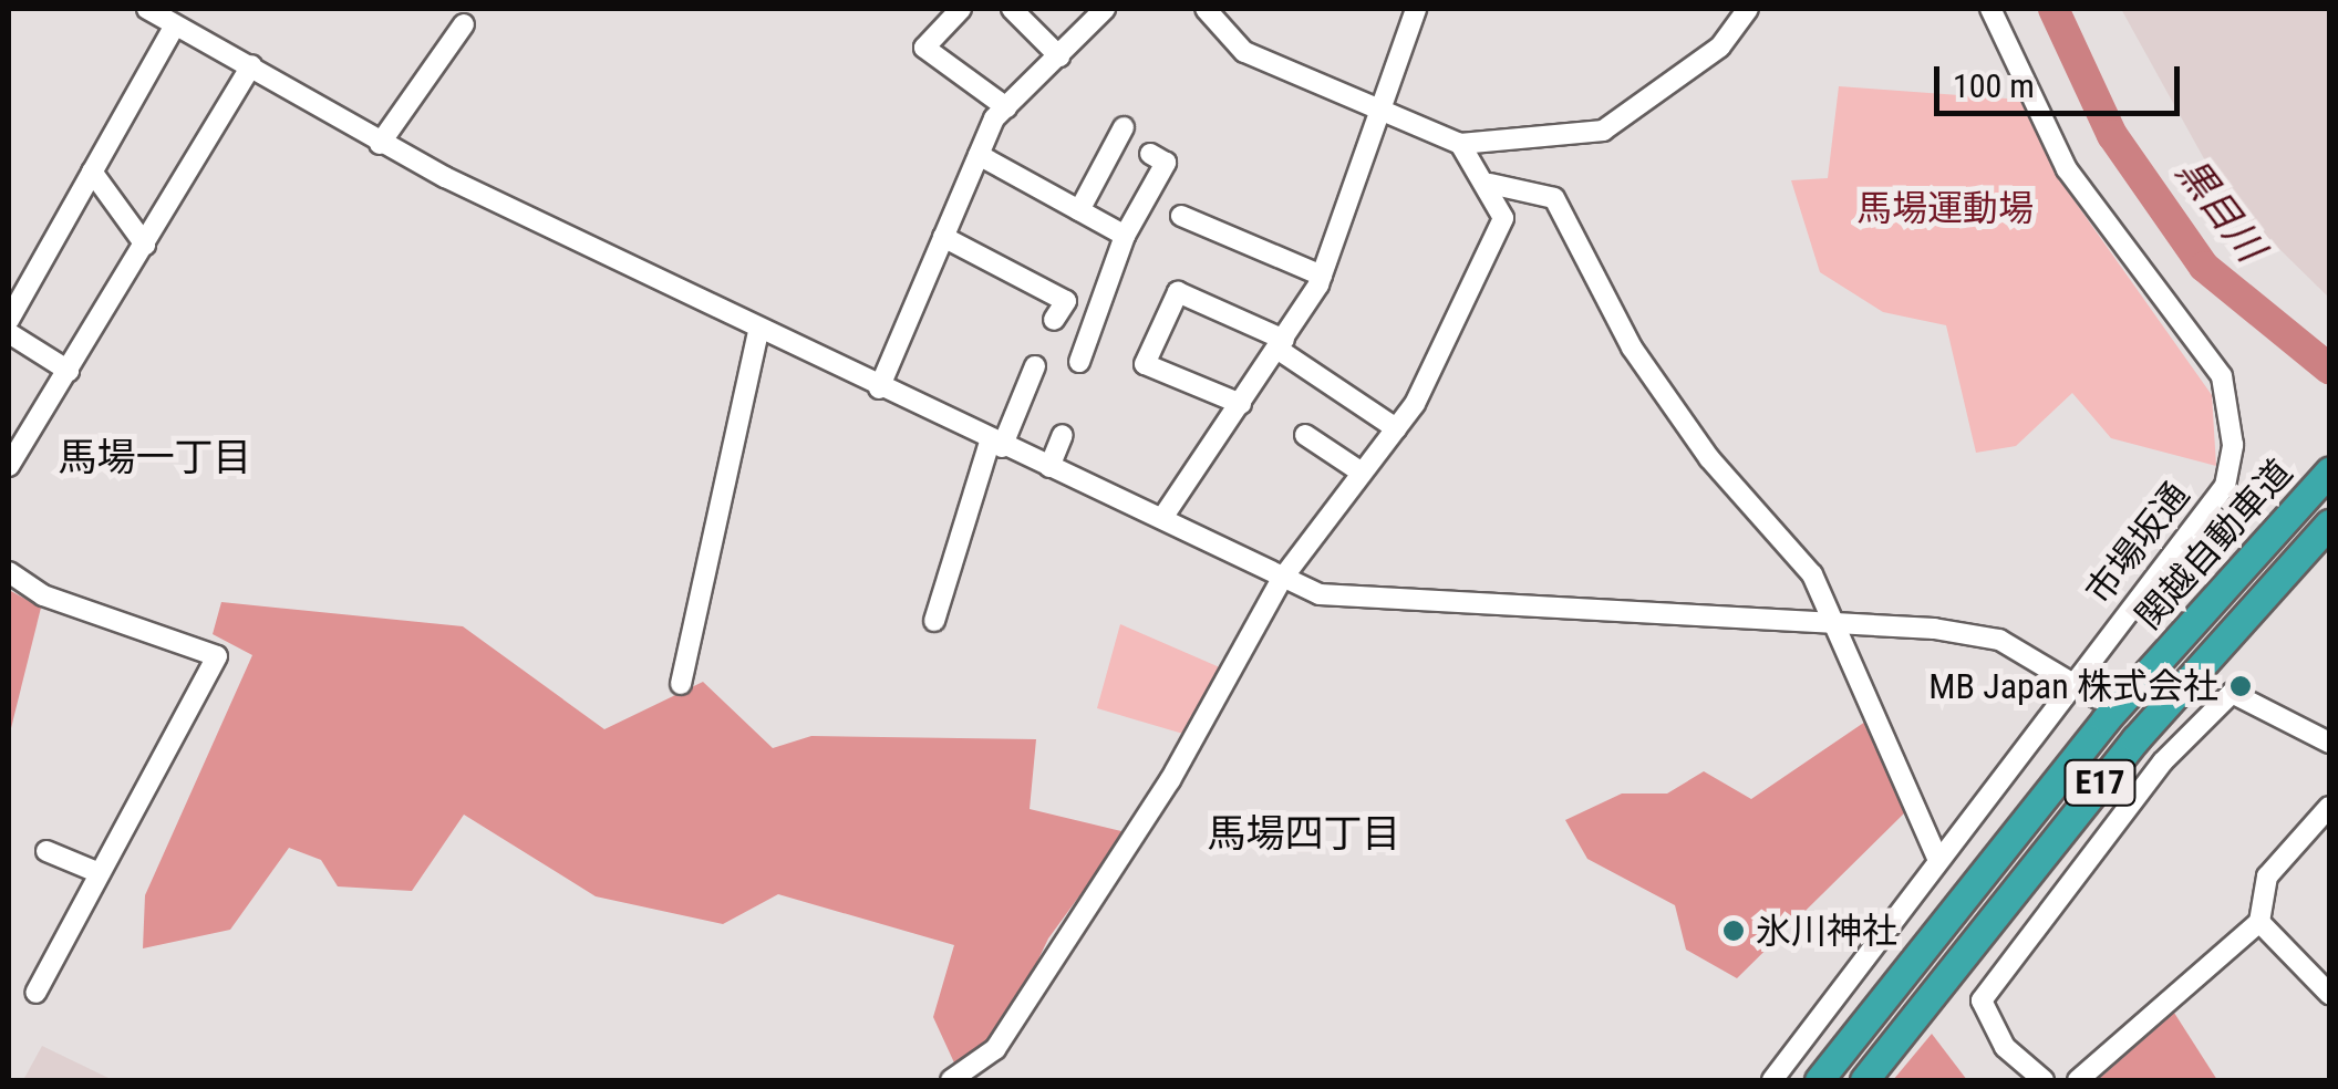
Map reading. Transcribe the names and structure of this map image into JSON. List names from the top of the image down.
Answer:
{
  "streets": {
    "highway": ["関越自動車道", "E17"],
    "street": ["市場坂通"]
  },
  "districts": ["馬場一丁目", "馬場四丁目"],
  "water": ["黒目川"],
  "parks": ["馬場運動場"],
  "places": ["MB Japan 株式会社", "氷川神社"],
  "scale_bar": "100 m"
}
